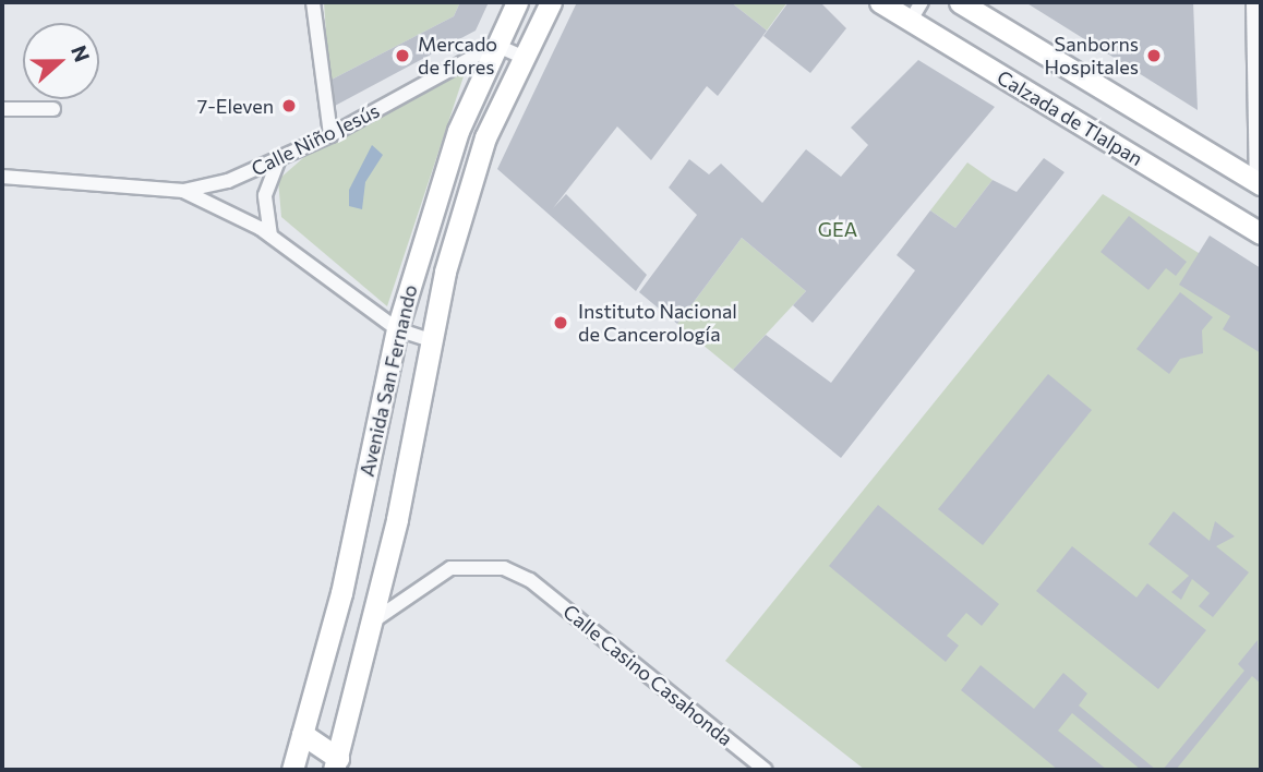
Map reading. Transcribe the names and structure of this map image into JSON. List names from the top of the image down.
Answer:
{
  "streets": {
    "main road": ["Calzada de Tlalpan", "Avenida San Fernando"],
    "street": ["Calle Niño Jesús", "Calle Casino Casahonda"]
  },
  "crossings": [
    ["Calle Niño Jesús", "Avenida San Fernando"],
    ["Avenida San Fernando", "Calle Casino Casahonda"]
  ],
  "parks": ["GEA"],
  "places": [
    "Mercado de flores",
    "Sanborns Hospitales",
    "7-Eleven",
    "Instituto Nacional de Cancerología"
  ],
  "north": "right"
}
